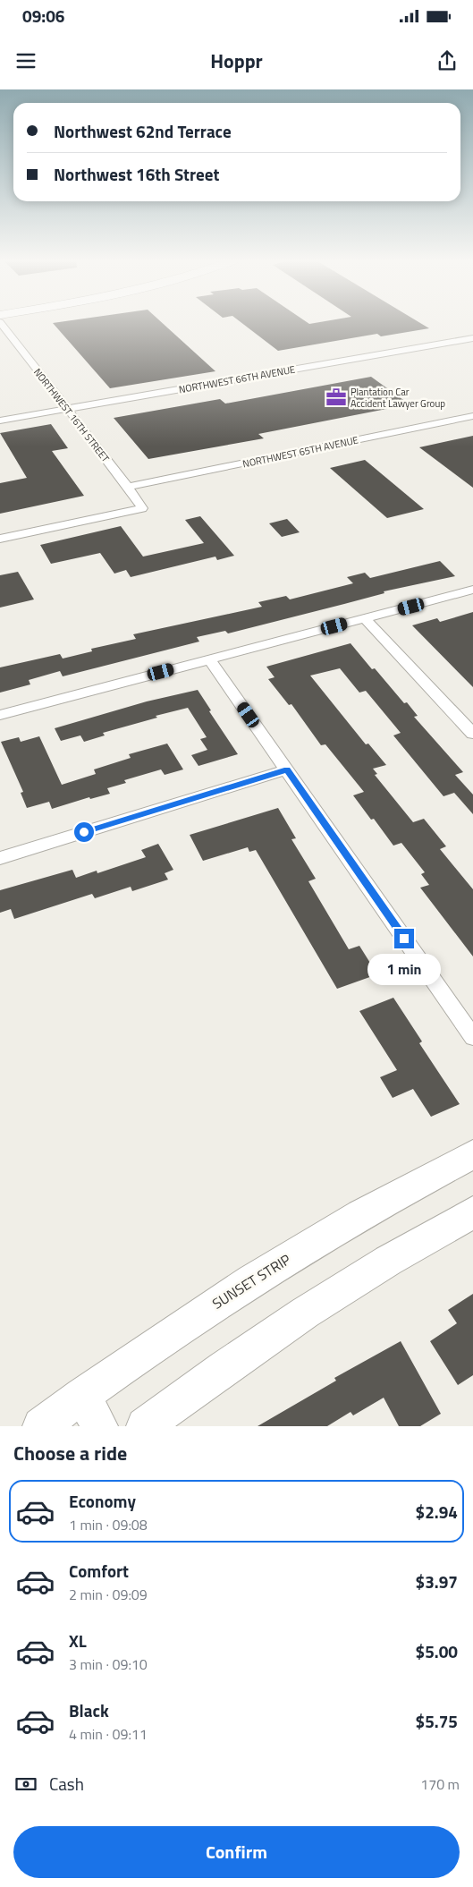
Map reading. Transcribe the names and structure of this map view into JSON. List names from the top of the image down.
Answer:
{
  "streets": {
    "street": [
      "NORTHWEST 66TH AVENUE",
      "NORTHWEST 16TH STREET",
      "NORTHWEST 65TH AVENUE",
      "SUNSET STRIP"
    ]
  },
  "crossings": [
    ["NORTHWEST 66TH AVENUE", "NORTHWEST 16TH STREET"],
    ["NORTHWEST 16TH STREET", "NORTHWEST 65TH AVENUE"]
  ],
  "places": {
    "office": ["Plantation Car Accident Lawyer Group"]
  },
  "page": {
    "status": "09:06",
    "header": "Hoppr",
    "banner": ["Northwest 62nd Terrace", "Northwest 16th Street"],
    "bubble": "1 min",
    "heading": "Choose a ride",
    "list": [
      {
        "name": "Economy",
        "note": "1 min · 09:08",
        "value": "$2.94"
      },
      {
        "name": "Comfort",
        "note": "2 min · 09:09",
        "value": "$3.97"
      },
      {
        "name": "XL",
        "note": "3 min · 09:10",
        "value": "$5.00"
      },
      {
        "name": "Black",
        "note": "4 min · 09:11",
        "value": "$5.75"
      }
    ],
    "pay": ["Cash", "170 m"],
    "buttons": "Confirm"
  }
}
